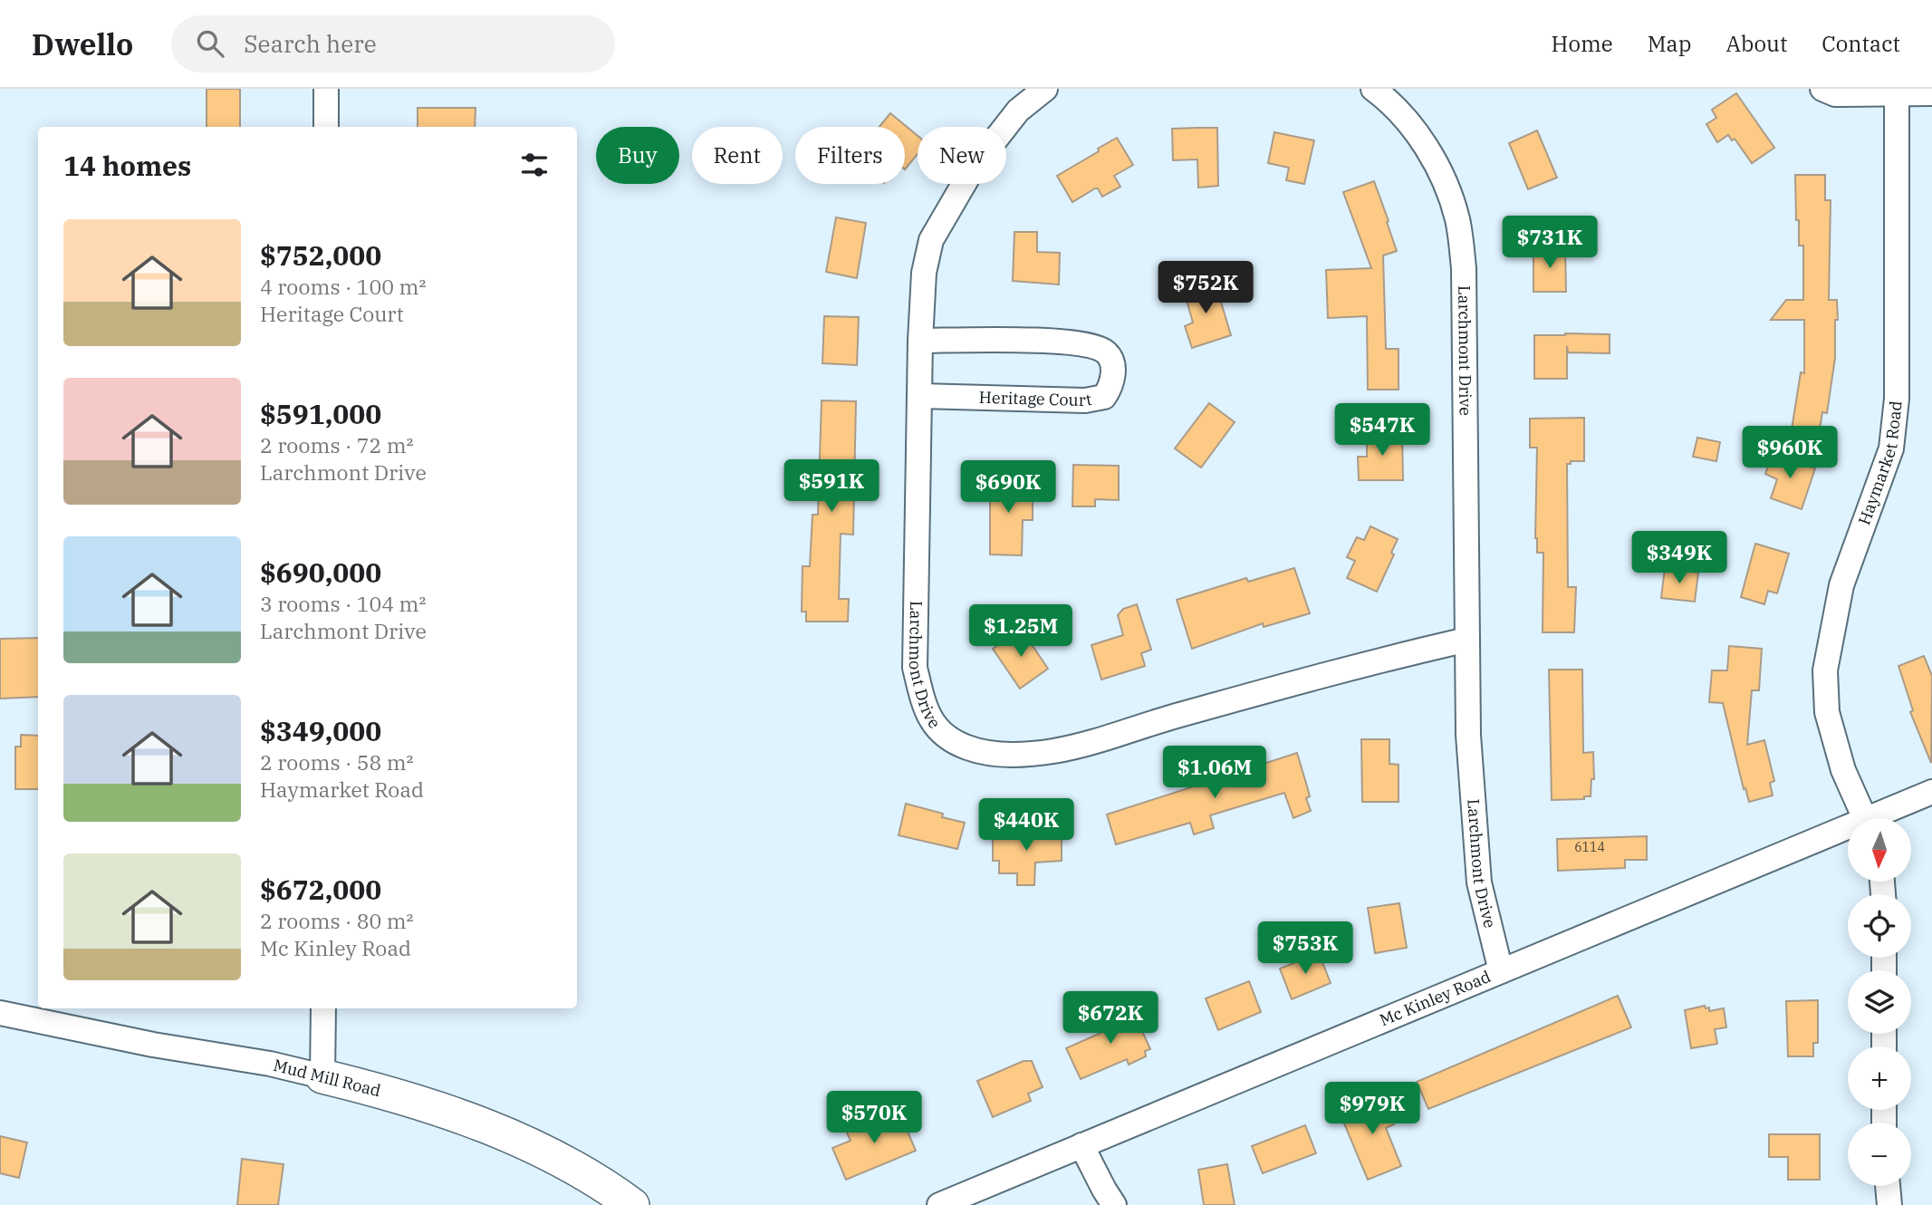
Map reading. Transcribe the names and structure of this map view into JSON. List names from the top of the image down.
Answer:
{
  "streets": {
    "street": [
      "Larchmont Drive",
      "Heritage Court",
      "Haymarket Road",
      "Mc Kinley Road",
      "Mud Mill Road"
    ]
  },
  "crossings": [
    ["Larchmont Drive", "Heritage Court"],
    ["Larchmont Drive", "Mc Kinley Road"]
  ],
  "house_numbers": ["6114"],
  "north": "bottom",
  "page": {
    "header": "Dwello",
    "search": "Search here",
    "nav": [
      "Home",
      "Map",
      "About",
      "Contact"
    ],
    "chip": [
      "Buy",
      "Rent",
      "Filters",
      "New"
    ],
    "heading": "14 homes",
    "list": [
      {
        "name": "$752,000",
        "note": "4 rooms · 100 m² · Heritage Court"
      },
      {
        "name": "$591,000",
        "note": "2 rooms · 72 m² · Larchmont Drive"
      },
      {
        "name": "$690,000",
        "note": "3 rooms · 104 m² · Larchmont Drive"
      },
      {
        "name": "$349,000",
        "note": "2 rooms · 58 m² · Haymarket Road"
      },
      {
        "name": "$672,000",
        "note": "2 rooms · 80 m² · Mc Kinley Road"
      }
    ],
    "price": [
      "$731K",
      "$752K",
      "$547K",
      "$960K",
      "$591K",
      "$690K",
      "$349K",
      "$1.25M",
      "$1.06M",
      "$440K",
      "$753K",
      "$672K",
      "$979K",
      "$570K"
    ],
    "map_buttons": ["+", "−"]
  }
}
